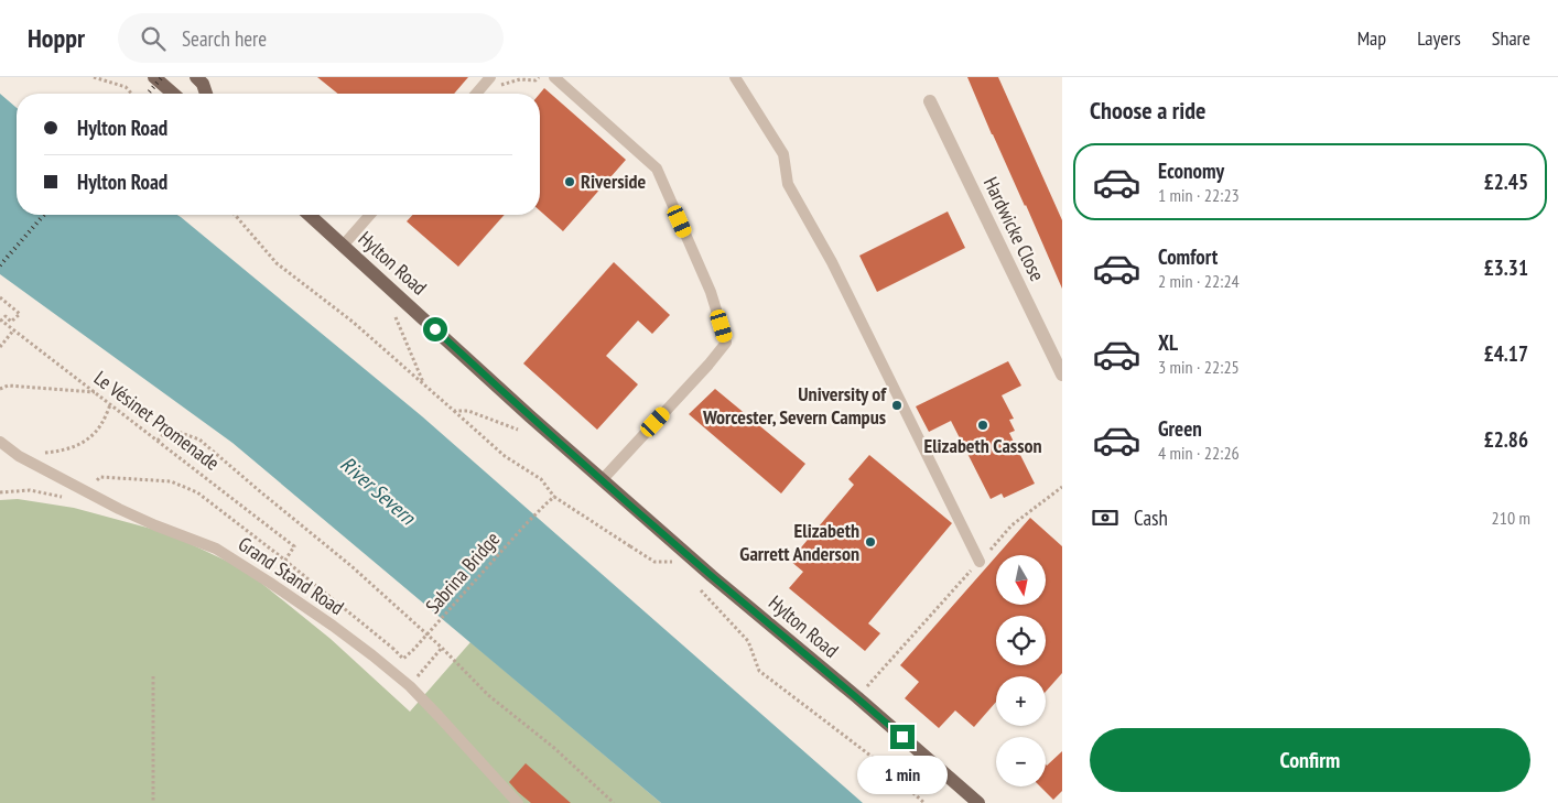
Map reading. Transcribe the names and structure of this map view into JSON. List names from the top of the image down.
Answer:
{
  "streets": {
    "main road": ["Hylton Road"],
    "street": ["Hardwicke Close"],
    "lane": ["Grand Stand Road"],
    "path": ["Le Vésinet Promenade", "Sabrina Bridge"]
  },
  "crossings": [
    ["Le Vésinet Promenade", "Sabrina Bridge"],
    ["Sabrina Bridge", "Grand Stand Road"]
  ],
  "water": ["River Severn"],
  "places": [
    "Riverside",
    "University of Worcester, Severn Campus",
    "Elizabeth Casson",
    "Elizabeth Garrett Anderson"
  ],
  "north": "bottom",
  "page": {
    "header": "Hoppr",
    "search": "Search here",
    "nav": ["Map", "Layers", "Share"],
    "heading": "Choose a ride",
    "banner": ["Hylton Road", "Hylton Road"],
    "list": [
      {
        "name": "Economy",
        "note": "1 min · 22:23",
        "value": "£2.45"
      },
      {
        "name": "Comfort",
        "note": "2 min · 22:24",
        "value": "£3.31"
      },
      {
        "name": "XL",
        "note": "3 min · 22:25",
        "value": "£4.17"
      },
      {
        "name": "Green",
        "note": "4 min · 22:26",
        "value": "£2.86"
      }
    ],
    "pay": ["Cash", "210 m"],
    "map_buttons": ["+", "−"],
    "buttons": "Confirm",
    "bubble": "1 min"
  }
}
